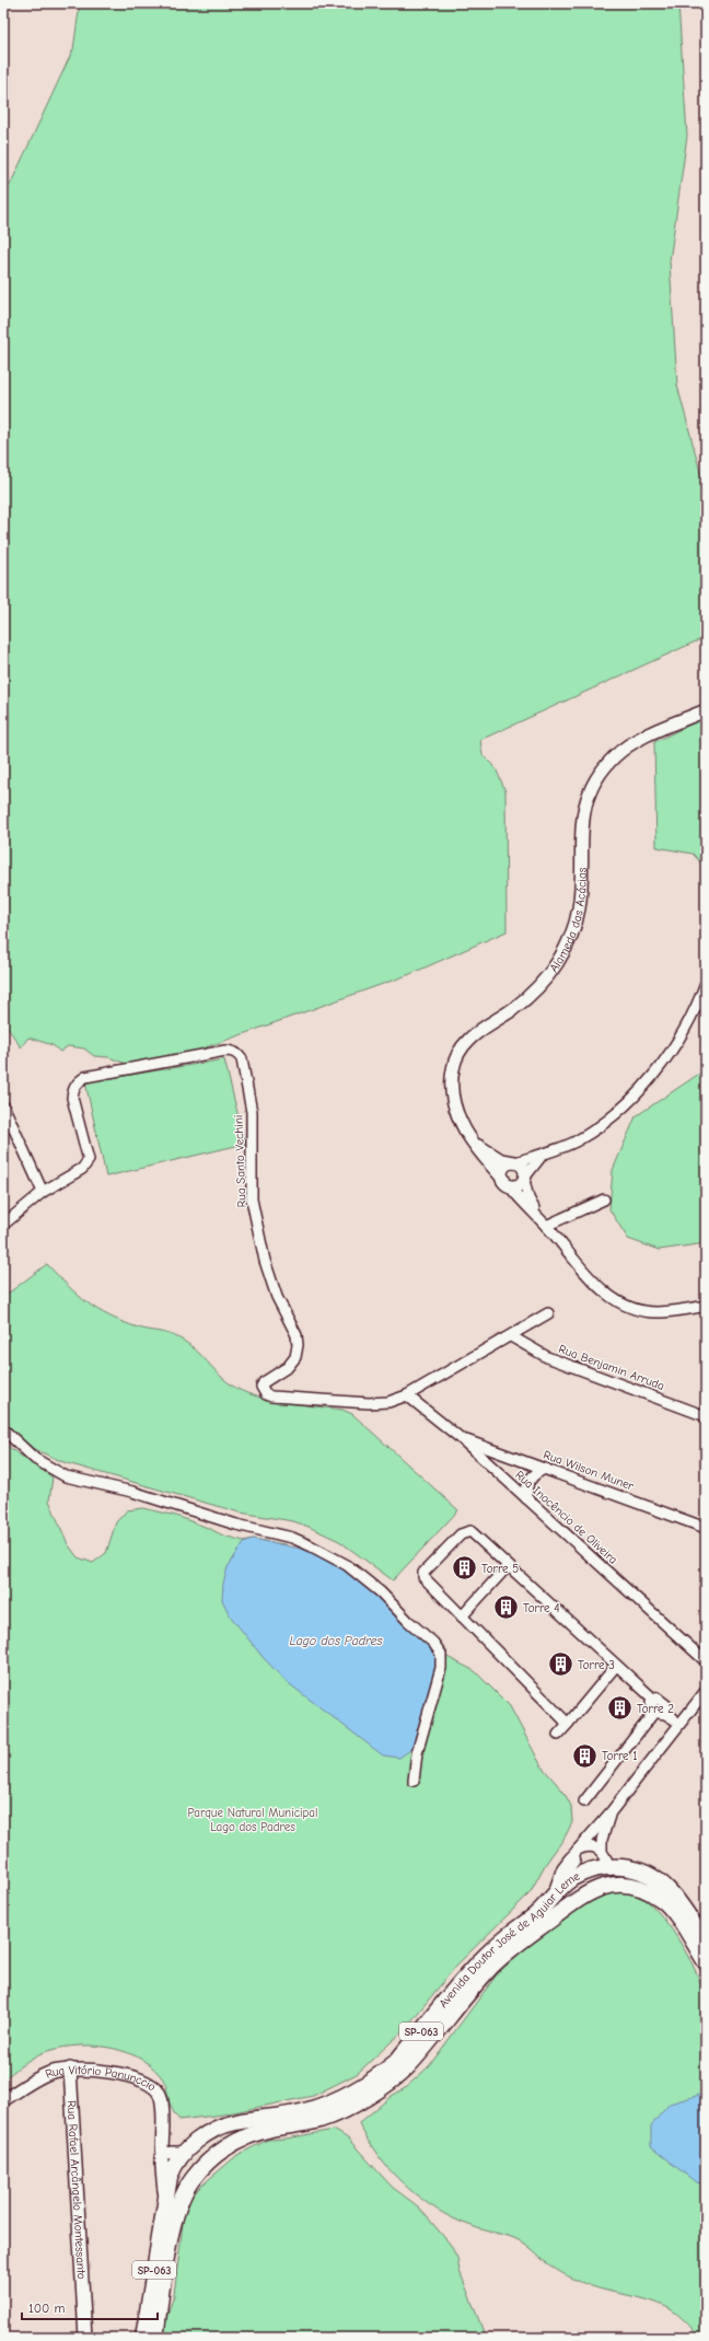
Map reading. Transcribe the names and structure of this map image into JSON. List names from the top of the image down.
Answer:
{
  "streets": {
    "main road": ["Avenida Doutor José de Aguiar Leme", "SP-063"],
    "street": [
      "Alameda das Acácias",
      "Rua Santo Vechini",
      "Rua Benjamin Arruda",
      "Rua Wilson Muner",
      "Rua Inocêncio de Oliveira",
      "Rua Vitório Panunccio",
      "Rua Rafael Arcângelo Montessanto"
    ]
  },
  "crossings": [
    ["Rua Santo Vechini", "Rua Benjamin Arruda"],
    ["Rua Santo Vechini", "Rua Inocêncio de Oliveira"],
    ["Rua Wilson Muner", "Rua Inocêncio de Oliveira"],
    ["Avenida Doutor José de Aguiar Leme", "SP-063"],
    ["Avenida Doutor José de Aguiar Leme", "Rua Vitório Panunccio"],
    ["SP-063", "Rua Vitório Panunccio"],
    ["Rua Vitório Panunccio", "Rua Rafael Arcângelo Montessanto"]
  ],
  "water": ["Lago dos Padres"],
  "parks": ["Parque Natural Municipal Lago dos Padres"],
  "places": {
    "building": [
      "Torre 5",
      "Torre 4",
      "Torre 3",
      "Torre 2",
      "Torre 1"
    ]
  },
  "scale_bar": "100 m"
}
